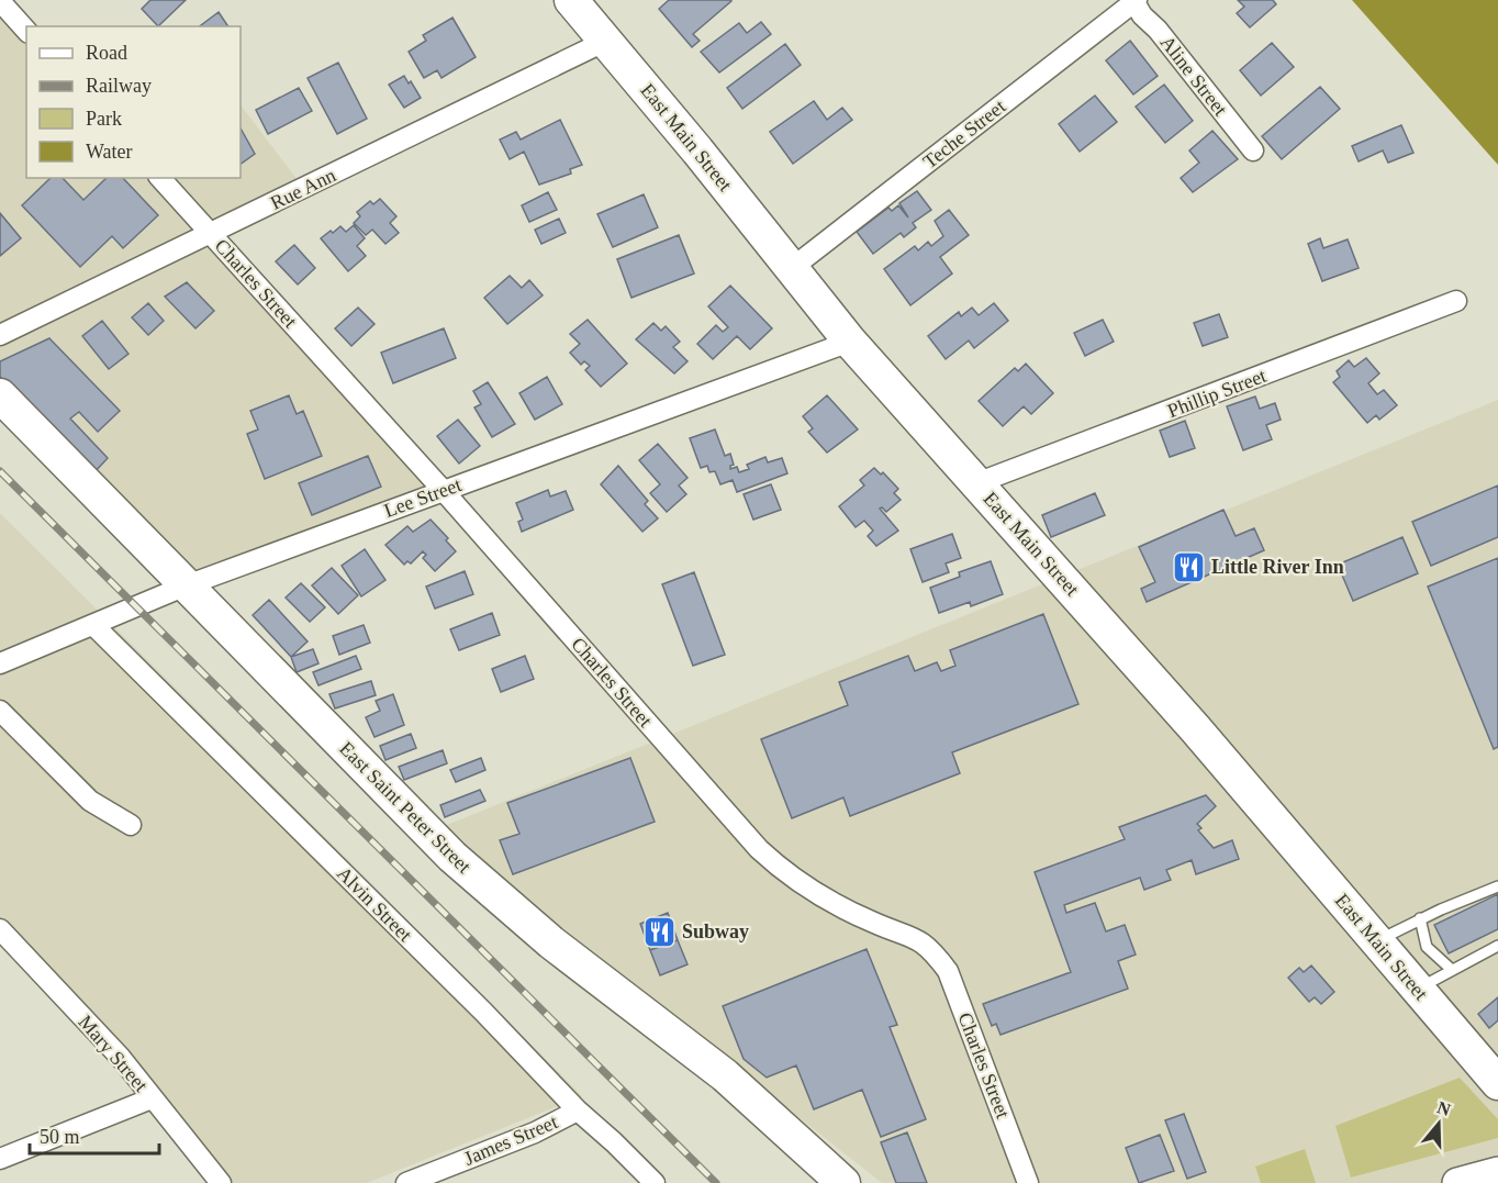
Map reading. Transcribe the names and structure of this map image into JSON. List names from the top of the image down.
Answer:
{
  "streets": {
    "main road": ["East Main Street", "East Saint Peter Street"],
    "street": [
      "Aline Street",
      "Teche Street",
      "Rue Ann",
      "Charles Street",
      "Phillip Street",
      "Lee Street",
      "Alvin Street",
      "Mary Street",
      "James Street"
    ]
  },
  "crossings": [
    ["Aline Street", "Teche Street"],
    ["Teche Street", "East Main Street"],
    ["East Main Street", "Rue Ann"],
    ["East Main Street", "Phillip Street"],
    ["East Main Street", "Lee Street"],
    ["Rue Ann", "Charles Street"],
    ["Charles Street", "Lee Street"],
    ["Lee Street", "East Saint Peter Street"],
    ["Lee Street", "Alvin Street"],
    ["Alvin Street", "James Street"]
  ],
  "places": {
    "restaurant": ["Little River Inn", "Subway"]
  },
  "legend": [
    "Road",
    "Railway",
    "Park",
    "Water"
  ],
  "scale_bar": "50 m",
  "north": "top"
}
